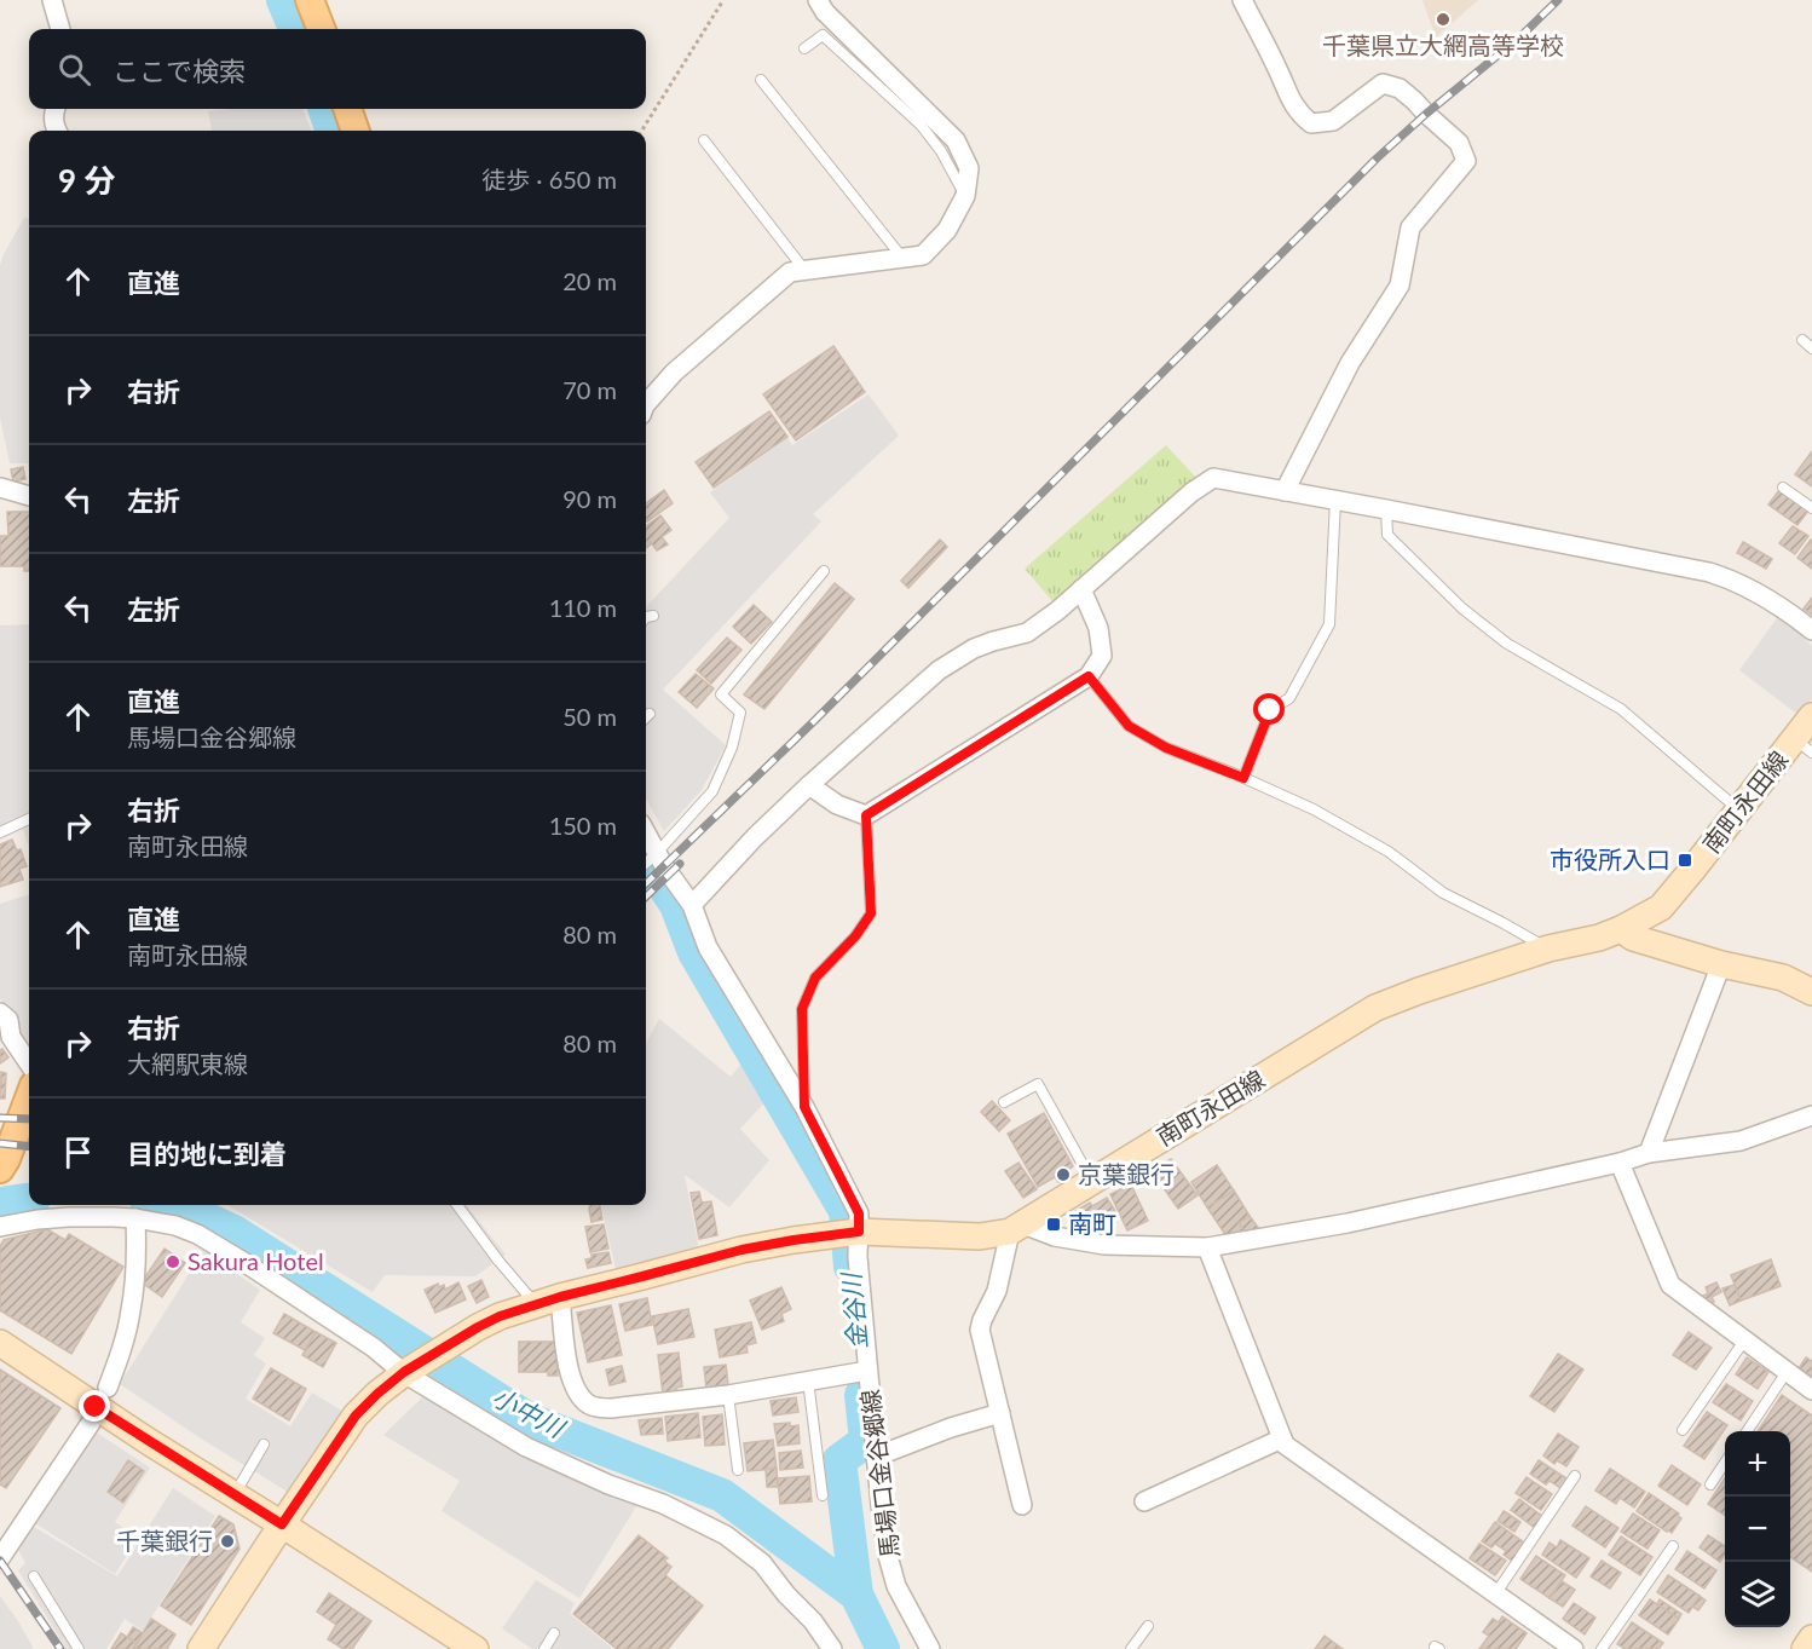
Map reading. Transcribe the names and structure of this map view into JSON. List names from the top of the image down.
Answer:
{
  "streets": {
    "street": ["南町永田線", "馬場口金谷郷線"]
  },
  "crossings": [
    ["南町永田線", "馬場口金谷郷線"]
  ],
  "water": ["金谷川", "小中川"],
  "places": {
    "other": [
      "千葉県立大網高等学校",
      "京葉銀行",
      "Sakura Hotel",
      "千葉銀行"
    ],
    "transit": ["市役所入口", "南町"]
  },
  "page": {
    "search": "ここで検索",
    "heading": ["9 分", "徒歩 · 650 m"],
    "list": [
      ["直進", "20 m"],
      ["右折", "70 m"],
      ["左折", "90 m"],
      ["左折", "110 m"],
      ["直進", "馬場口金谷郷線", "50 m"],
      ["右折", "南町永田線", "150 m"],
      ["直進", "南町永田線", "80 m"],
      ["右折", "大網駅東線", "80 m"],
      "目的地に到着"
    ],
    "map_buttons": ["+", "−"]
  }
}
